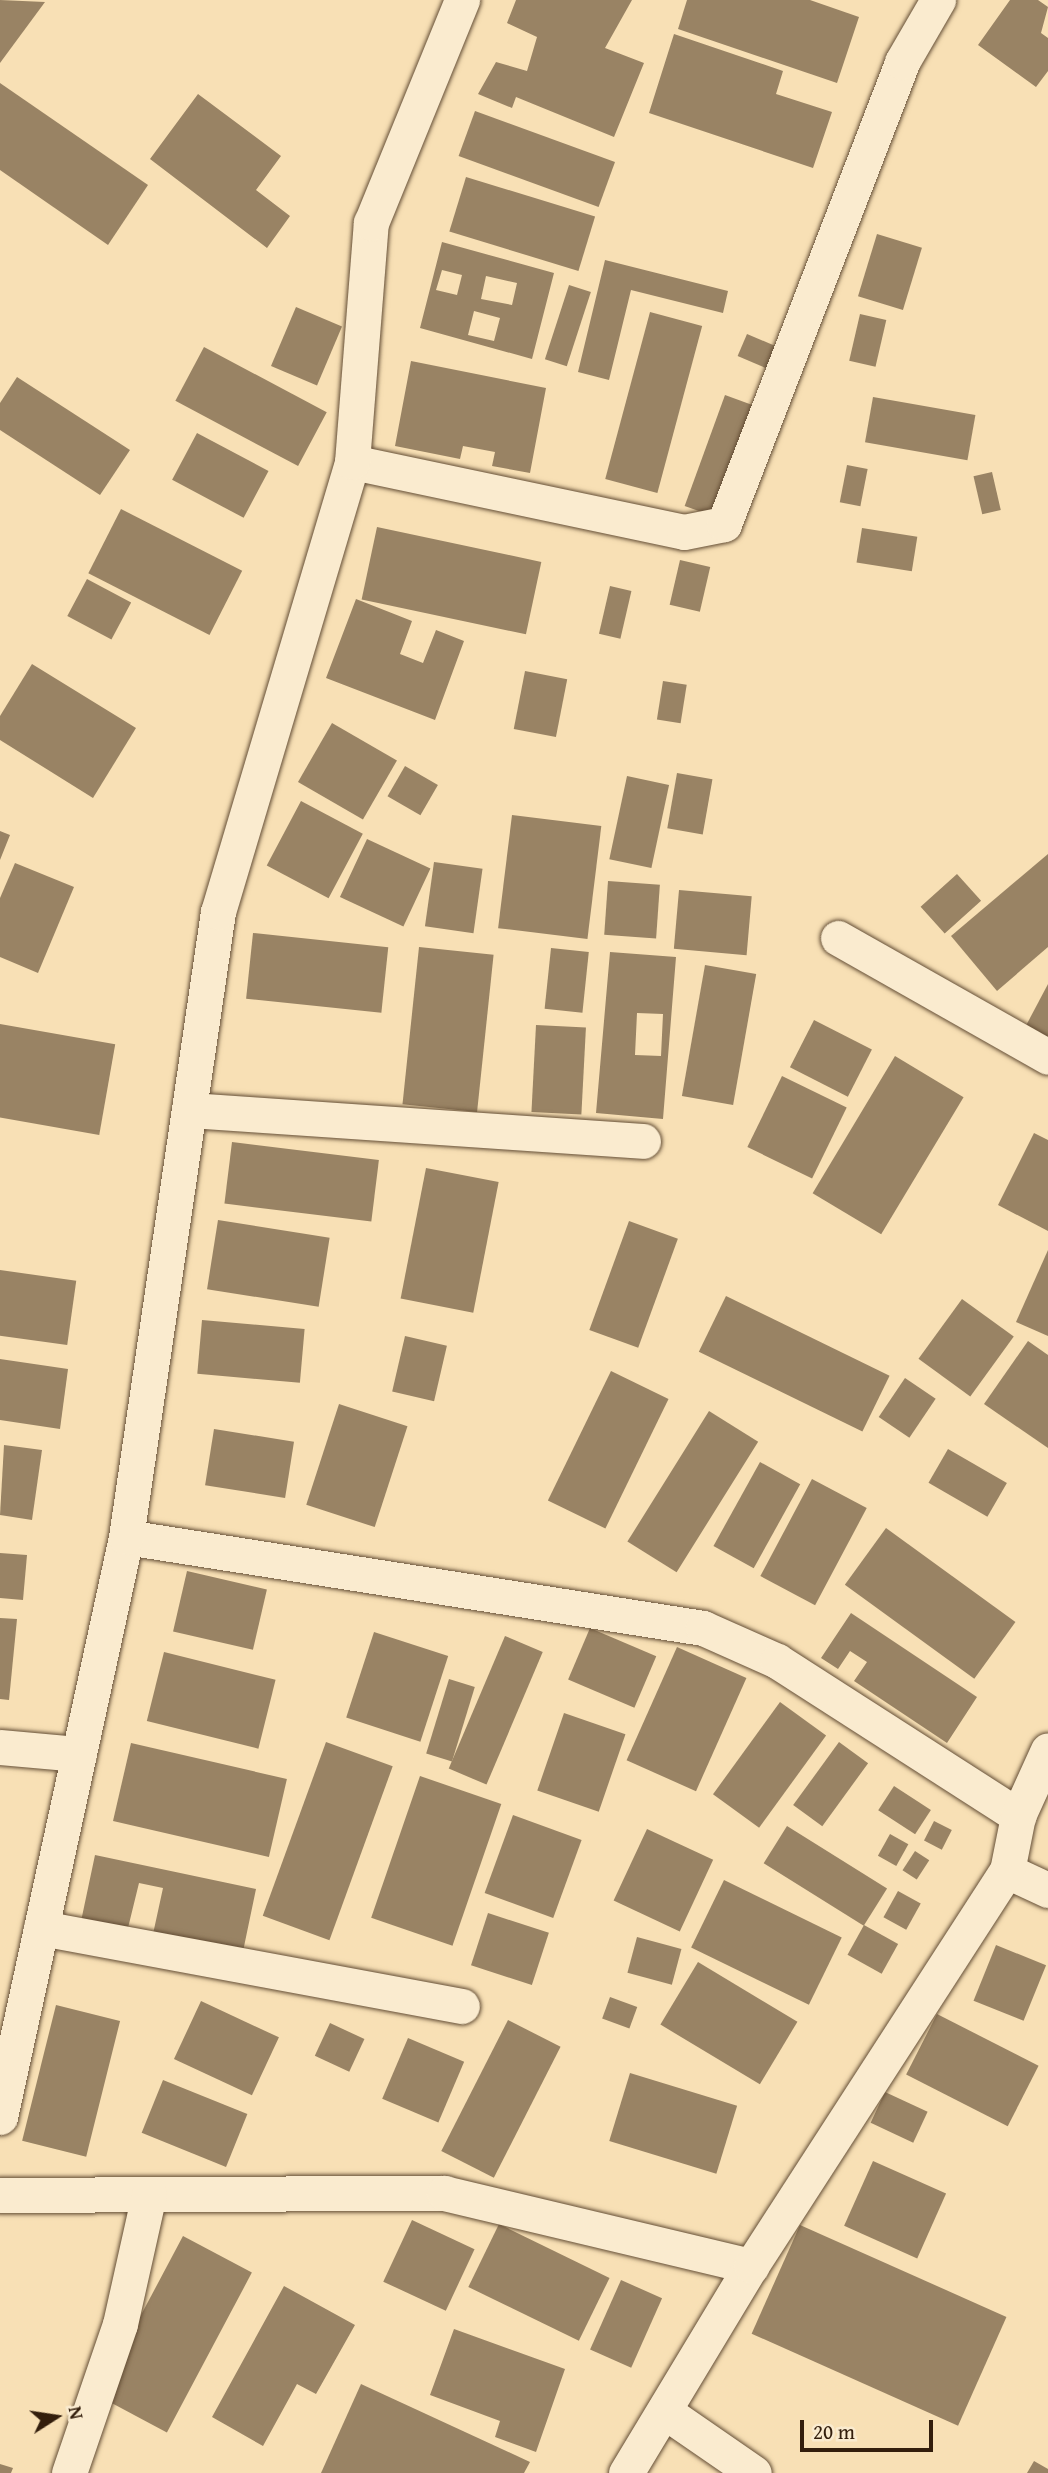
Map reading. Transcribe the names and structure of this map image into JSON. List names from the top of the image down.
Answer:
{
  "scale_bar": "20 m",
  "north": "right"
}
